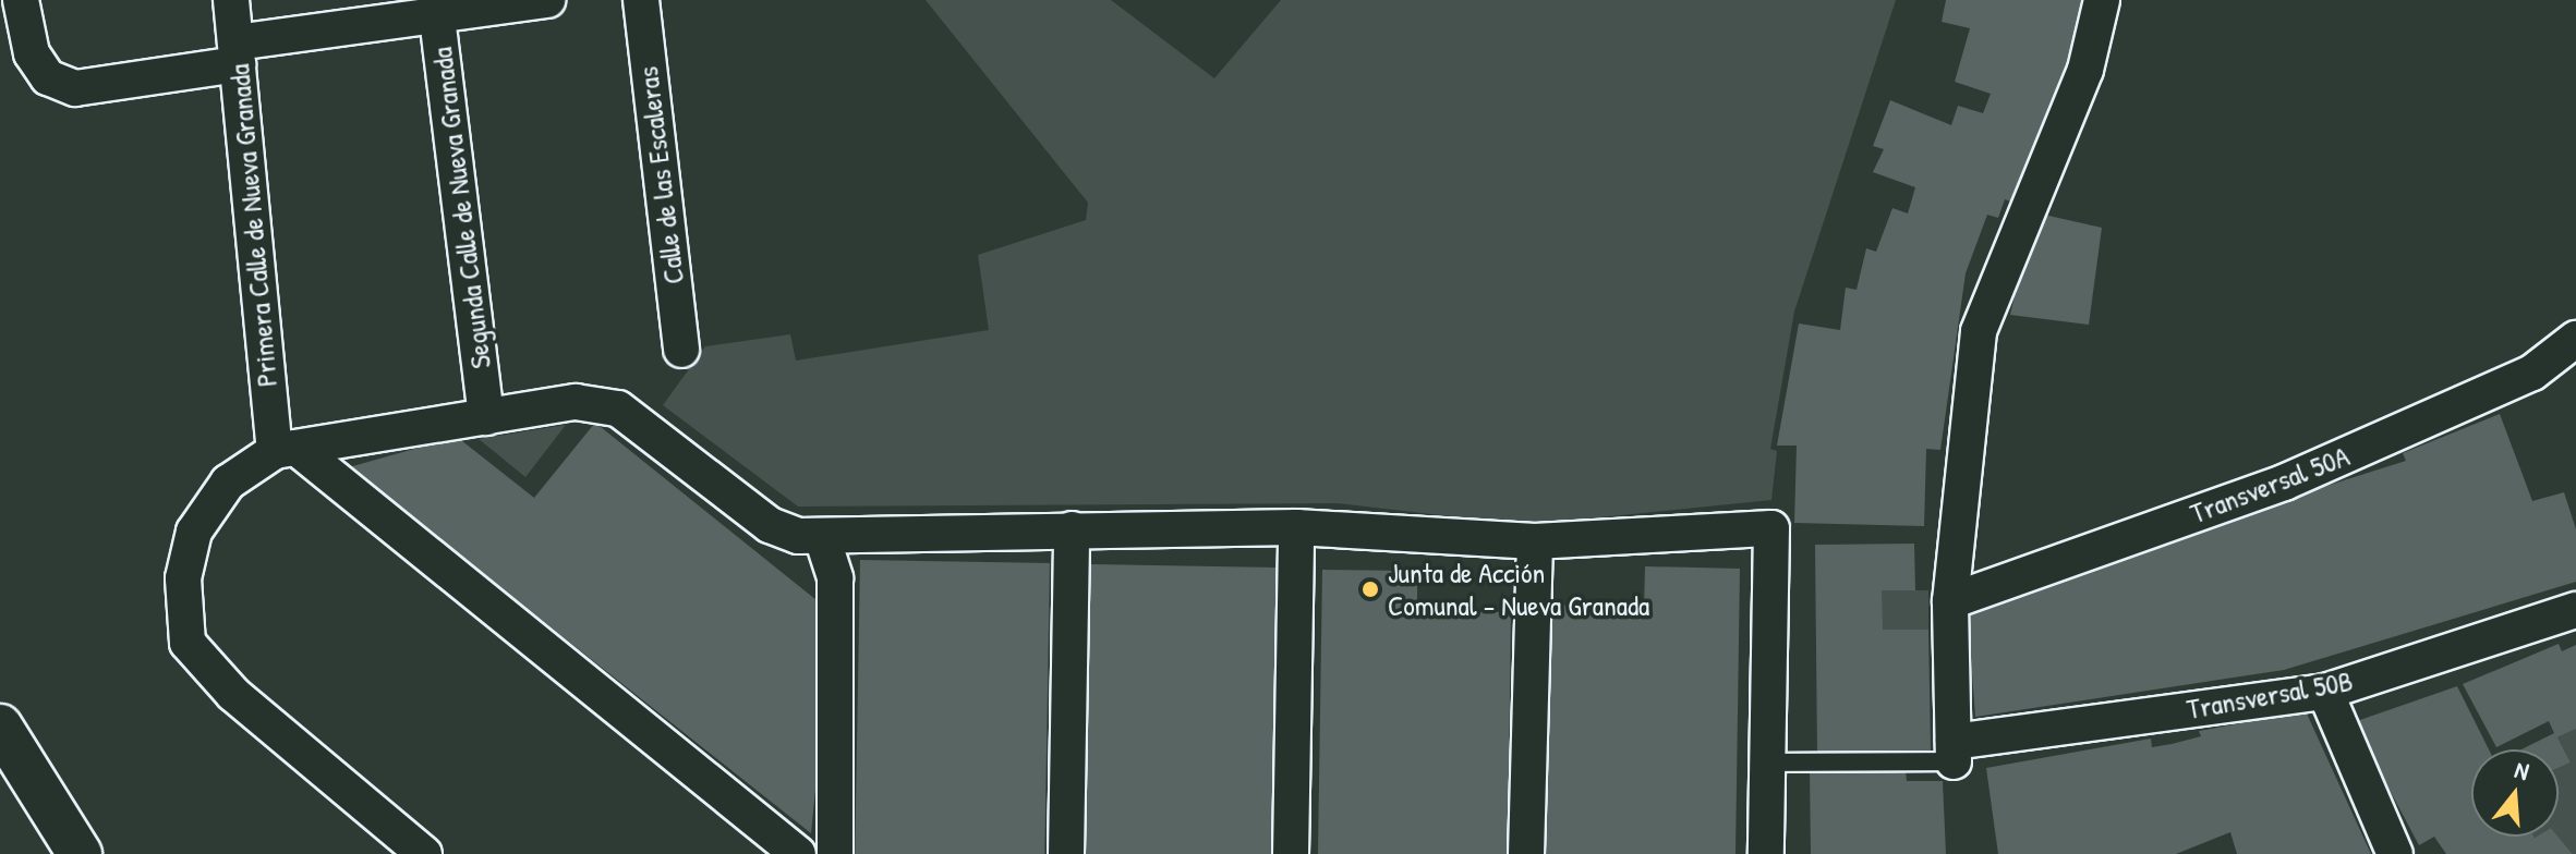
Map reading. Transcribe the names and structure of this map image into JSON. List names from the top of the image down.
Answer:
{
  "streets": {
    "street": [
      "Calle de las Escaleras",
      "Segunda Calle de Nueva Granada",
      "Primera Calle de Nueva Granada",
      "Transversal 50A",
      "Transversal 50B"
    ]
  },
  "places": ["Junta de Acción Comunal - Nueva Granada"],
  "north": "top"
}
